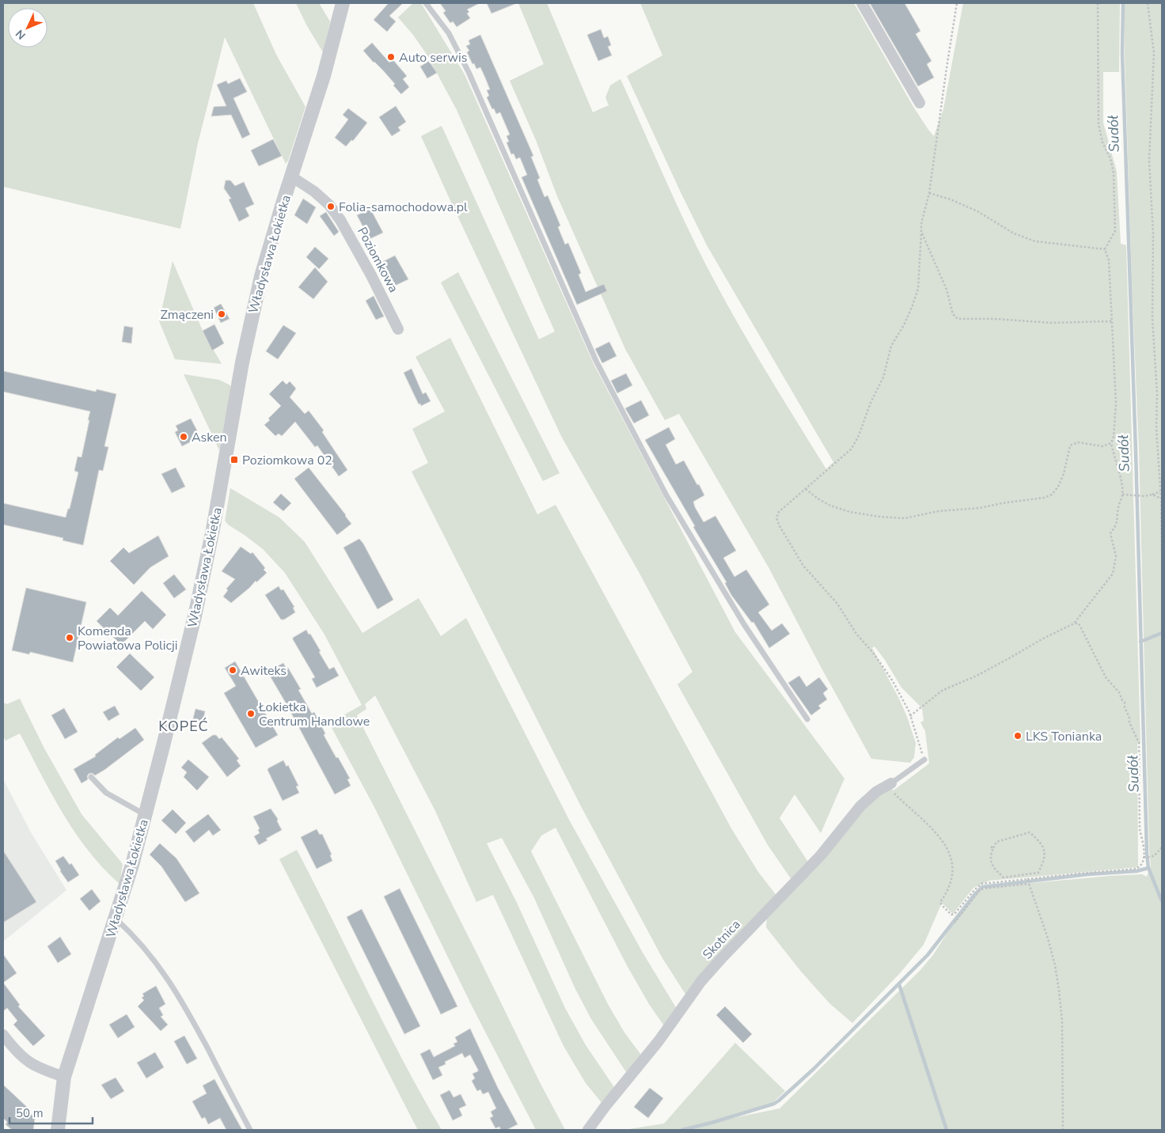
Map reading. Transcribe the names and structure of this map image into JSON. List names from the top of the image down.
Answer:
{
  "streets": {
    "street": ["Władysława Łokietka", "Poziomkowa", "Skotnica"]
  },
  "crossings": [
    ["Władysława Łokietka", "Poziomkowa"]
  ],
  "districts": ["KOPEĆ"],
  "water": ["Sudół"],
  "places": {
    "other": [
      "Auto serwis",
      "Folia-samochodowa.pl",
      "Zmączeni",
      "Asken",
      "Komenda Powiatowa Policji",
      "Awiteks",
      "Łokietka Centrum Handlowe",
      "LKS Tonianka"
    ],
    "transit": ["Poziomkowa 02"]
  },
  "scale_bar": "50 m",
  "north": "bottom left"
}
